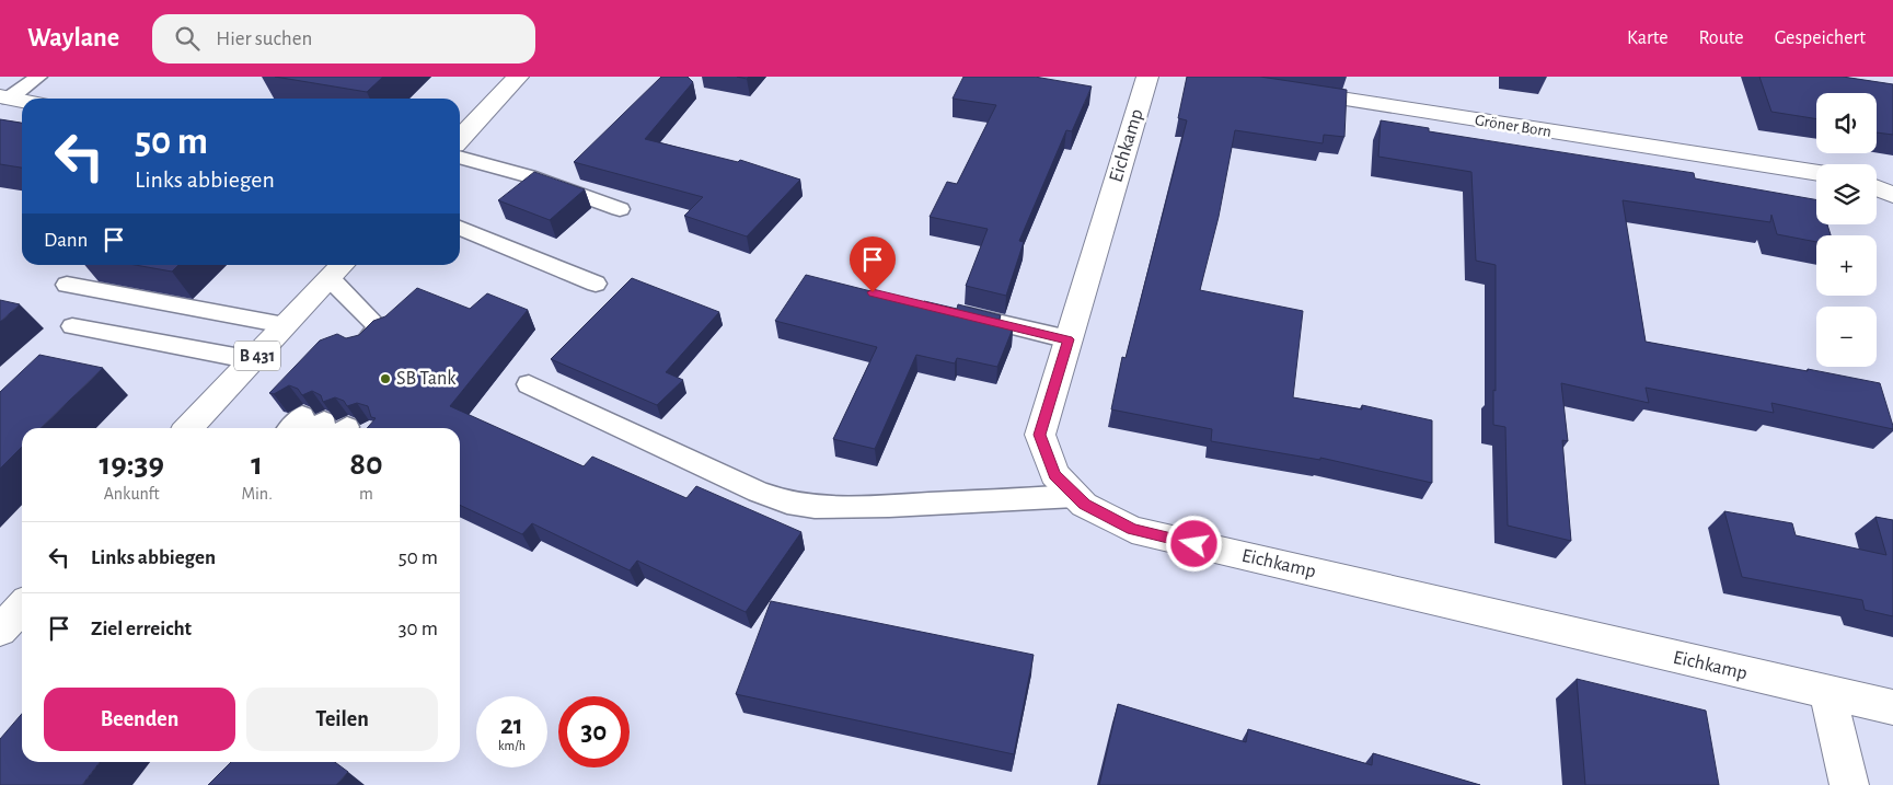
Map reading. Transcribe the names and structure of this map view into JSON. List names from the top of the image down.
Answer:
{
  "streets": {
    "street": ["Gröner Born", "Eichkamp", "B 431"]
  },
  "places": ["SB Tank"],
  "page": {
    "header": "Waylane",
    "search": "Hier suchen",
    "nav": ["Karte", "Route", "Gespeichert"],
    "map_buttons": ["+", "−"],
    "turn": ["50 m", "Links abbiegen"],
    "then": "Dann",
    "eta": [
      "19:39",
      "Ankunft",
      "1",
      "Min.",
      "80",
      "m"
    ],
    "list": [
      {
        "name": "Links abbiegen",
        "value": "50 m"
      },
      {
        "name": "Ziel erreicht",
        "value": "30 m"
      }
    ],
    "buttons": ["Beenden", "Teilen"],
    "speed": "21 km/h",
    "limit": "30"
  }
}
